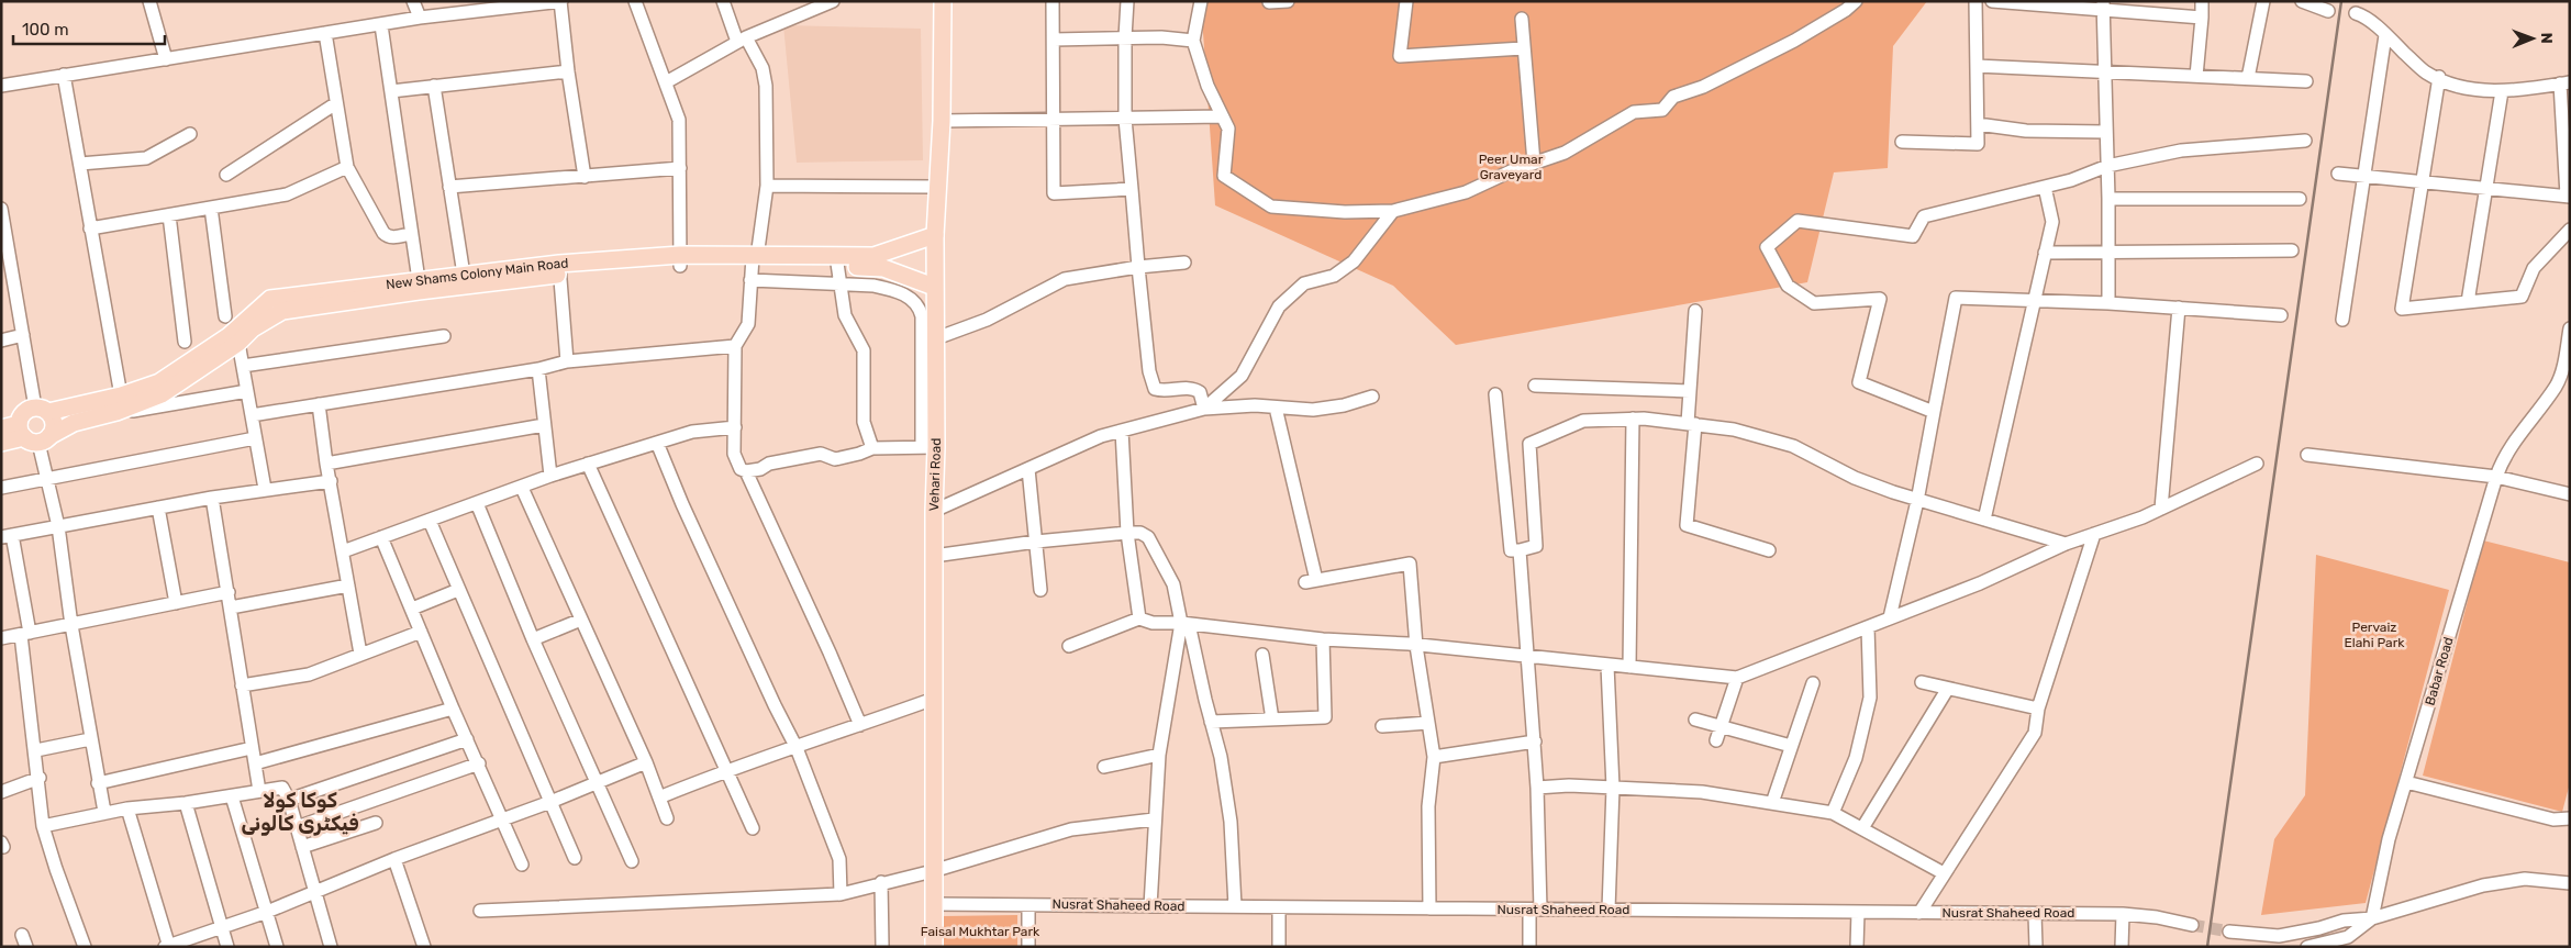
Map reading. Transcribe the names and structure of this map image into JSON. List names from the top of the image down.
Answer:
{
  "streets": {
    "main road": ["New Shams Colony Main Road", "Vehari Road"],
    "street": ["Babar Road", "Nusrat Shaheed Road"]
  },
  "crossings": [
    ["New Shams Colony Main Road", "Vehari Road"],
    ["Vehari Road", "Nusrat Shaheed Road"]
  ],
  "districts": ["کوکا کولا فیکٹری کالونی"],
  "parks": ["Peer Umar Graveyard", "Pervaiz Elahi Park", "Faisal Mukhtar Park"],
  "scale_bar": "100 m",
  "north": "right"
}
